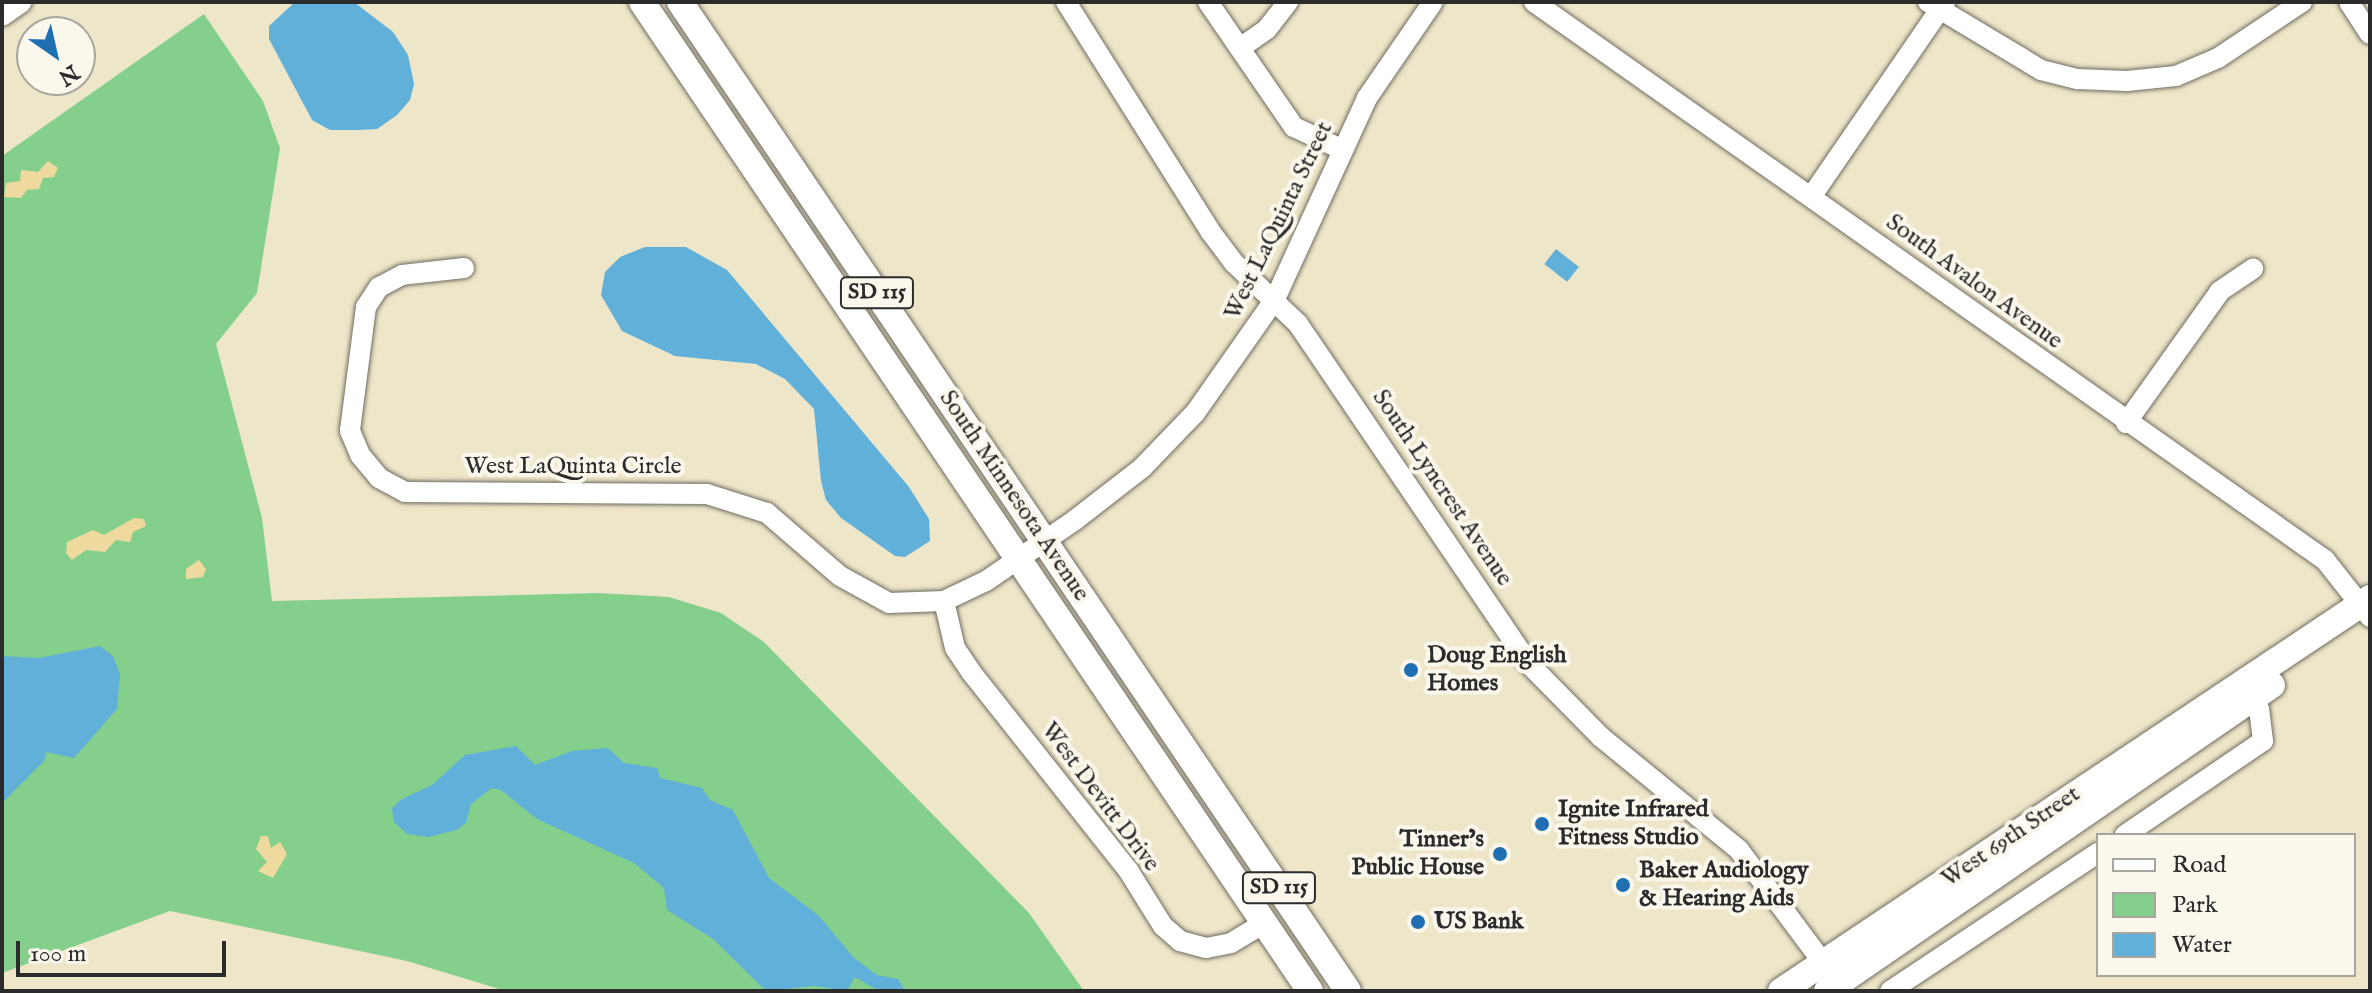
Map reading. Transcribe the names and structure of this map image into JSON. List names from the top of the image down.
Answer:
{
  "streets": {
    "main road": ["SD 115", "South Minnesota Avenue", "West 69th Street"],
    "street": [
      "West LaQuinta Street",
      "South Avalon Avenue",
      "West LaQuinta Circle",
      "South Lyncrest Avenue",
      "West Devitt Drive"
    ]
  },
  "crossings": [
    ["West LaQuinta Street", "West LaQuinta Circle"],
    ["West LaQuinta Street", "South Lyncrest Avenue"],
    ["West LaQuinta Street", "South Minnesota Avenue"],
    ["South Avalon Avenue", "West 69th Street"],
    ["West LaQuinta Circle", "South Minnesota Avenue"],
    ["West LaQuinta Circle", "West Devitt Drive"],
    ["South Lyncrest Avenue", "West 69th Street"],
    ["South Minnesota Avenue", "West Devitt Drive"]
  ],
  "places": [
    "Doug English Homes",
    "Ignite Infrared Fitness Studio",
    "Tinner’s Public House",
    "Baker Audiology & Hearing Aids",
    "US Bank"
  ],
  "legend": ["Road", "Park", "Water"],
  "scale_bar": "100 m",
  "north": "bottom right"
}
